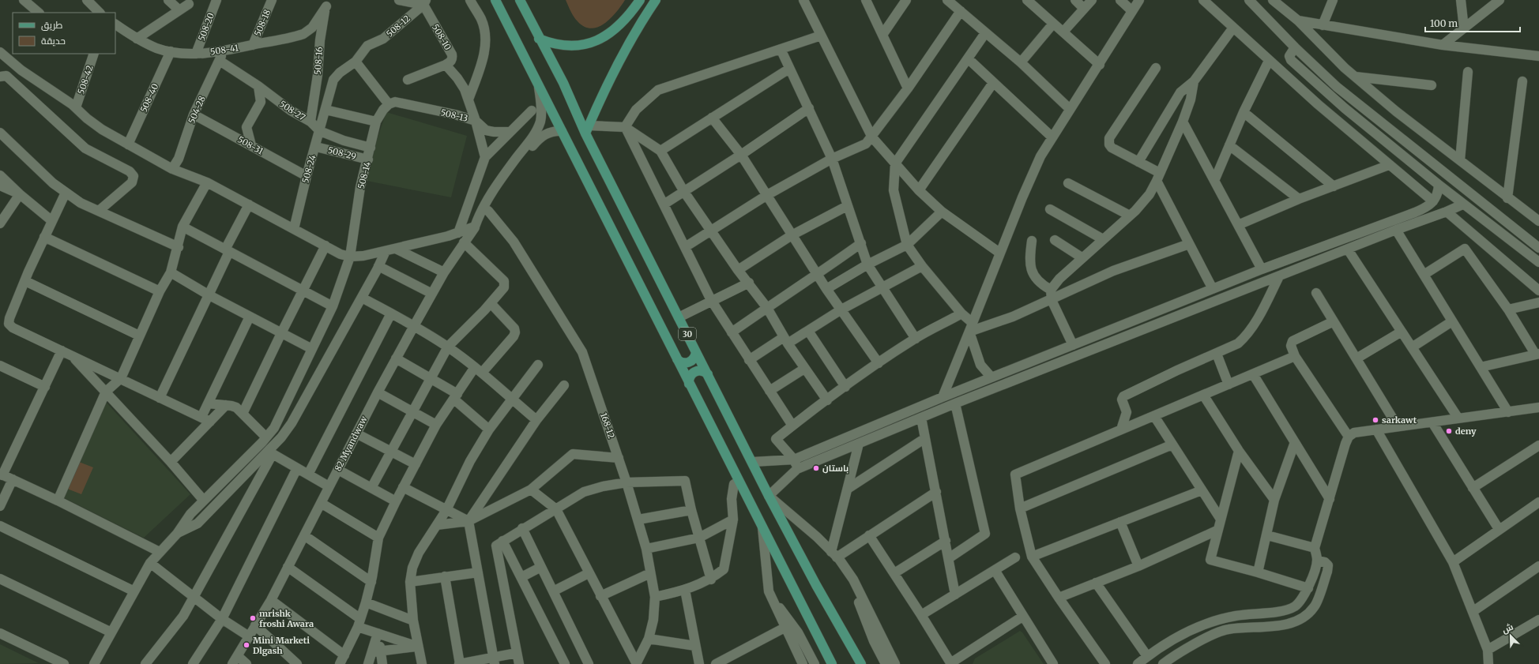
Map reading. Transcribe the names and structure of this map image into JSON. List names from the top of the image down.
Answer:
{
  "streets": {
    "main road": ["30"],
    "street": [
      "508-18",
      "508-12",
      "508-20",
      "508-10",
      "508-41",
      "508-16",
      "508-42",
      "508-40",
      "504-28",
      "508-27",
      "508-13",
      "508-31",
      "508-29",
      "508-24",
      "508-14",
      "168-12",
      "82 Myandwaw"
    ]
  },
  "crossings": [
    ["508-18", "508-41"],
    ["508-12", "508-10"],
    ["508-12", "508-24"],
    ["508-20", "508-41"],
    ["508-41", "508-16"],
    ["508-41", "508-40"],
    ["508-41", "504-28"],
    ["508-16", "508-27"],
    ["504-28", "508-27"],
    ["504-28", "508-31"],
    ["508-27", "508-24"],
    ["508-27", "508-14"],
    ["508-13", "508-14"],
    ["508-31", "508-24"],
    ["508-29", "508-24"],
    ["508-29", "508-14"]
  ],
  "places": [
    "sarkawt",
    "deny",
    "باستان",
    "mrishk froshi Awara",
    "Mini Marketi Dlgash"
  ],
  "legend": ["طريق", "حديقة"],
  "scale_bar": "100 m",
  "north": "top left"
}
